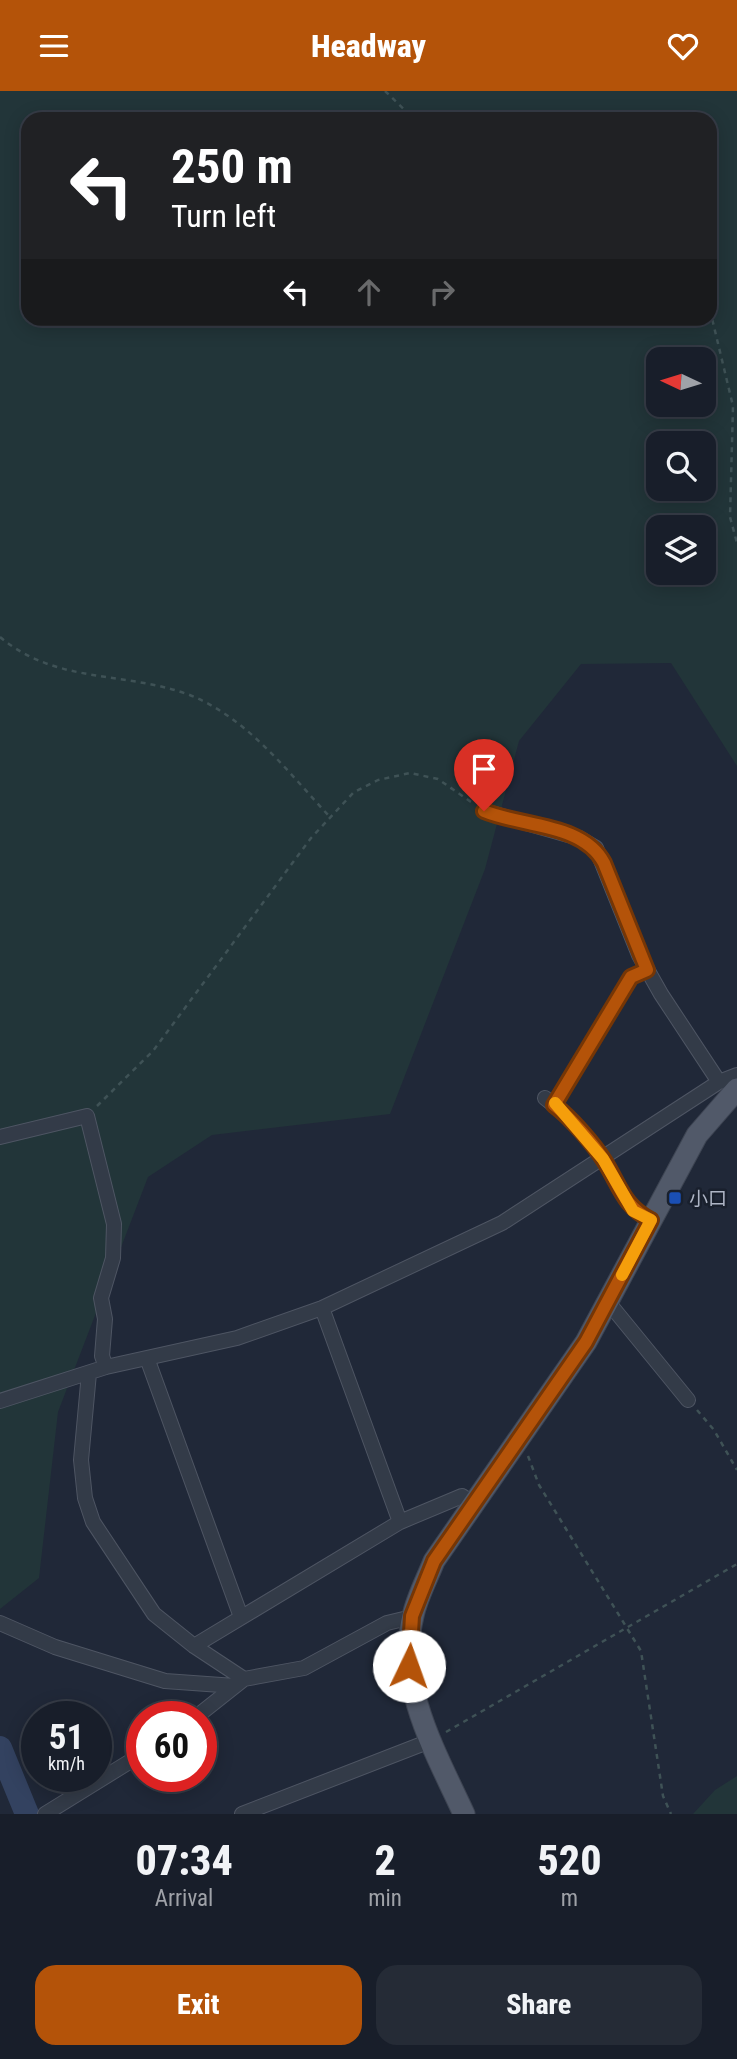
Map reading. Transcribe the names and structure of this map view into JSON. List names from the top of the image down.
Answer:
{
  "places": {
    "transit": ["小口"]
  },
  "north": "left",
  "page": {
    "header": "Headway",
    "turn": ["250 m", "Turn left"],
    "speed": "51 km/h",
    "limit": "60",
    "eta": [
      "07:34",
      "Arrival",
      "2",
      "min",
      "520",
      "m"
    ],
    "buttons": ["Exit", "Share"]
  }
}
